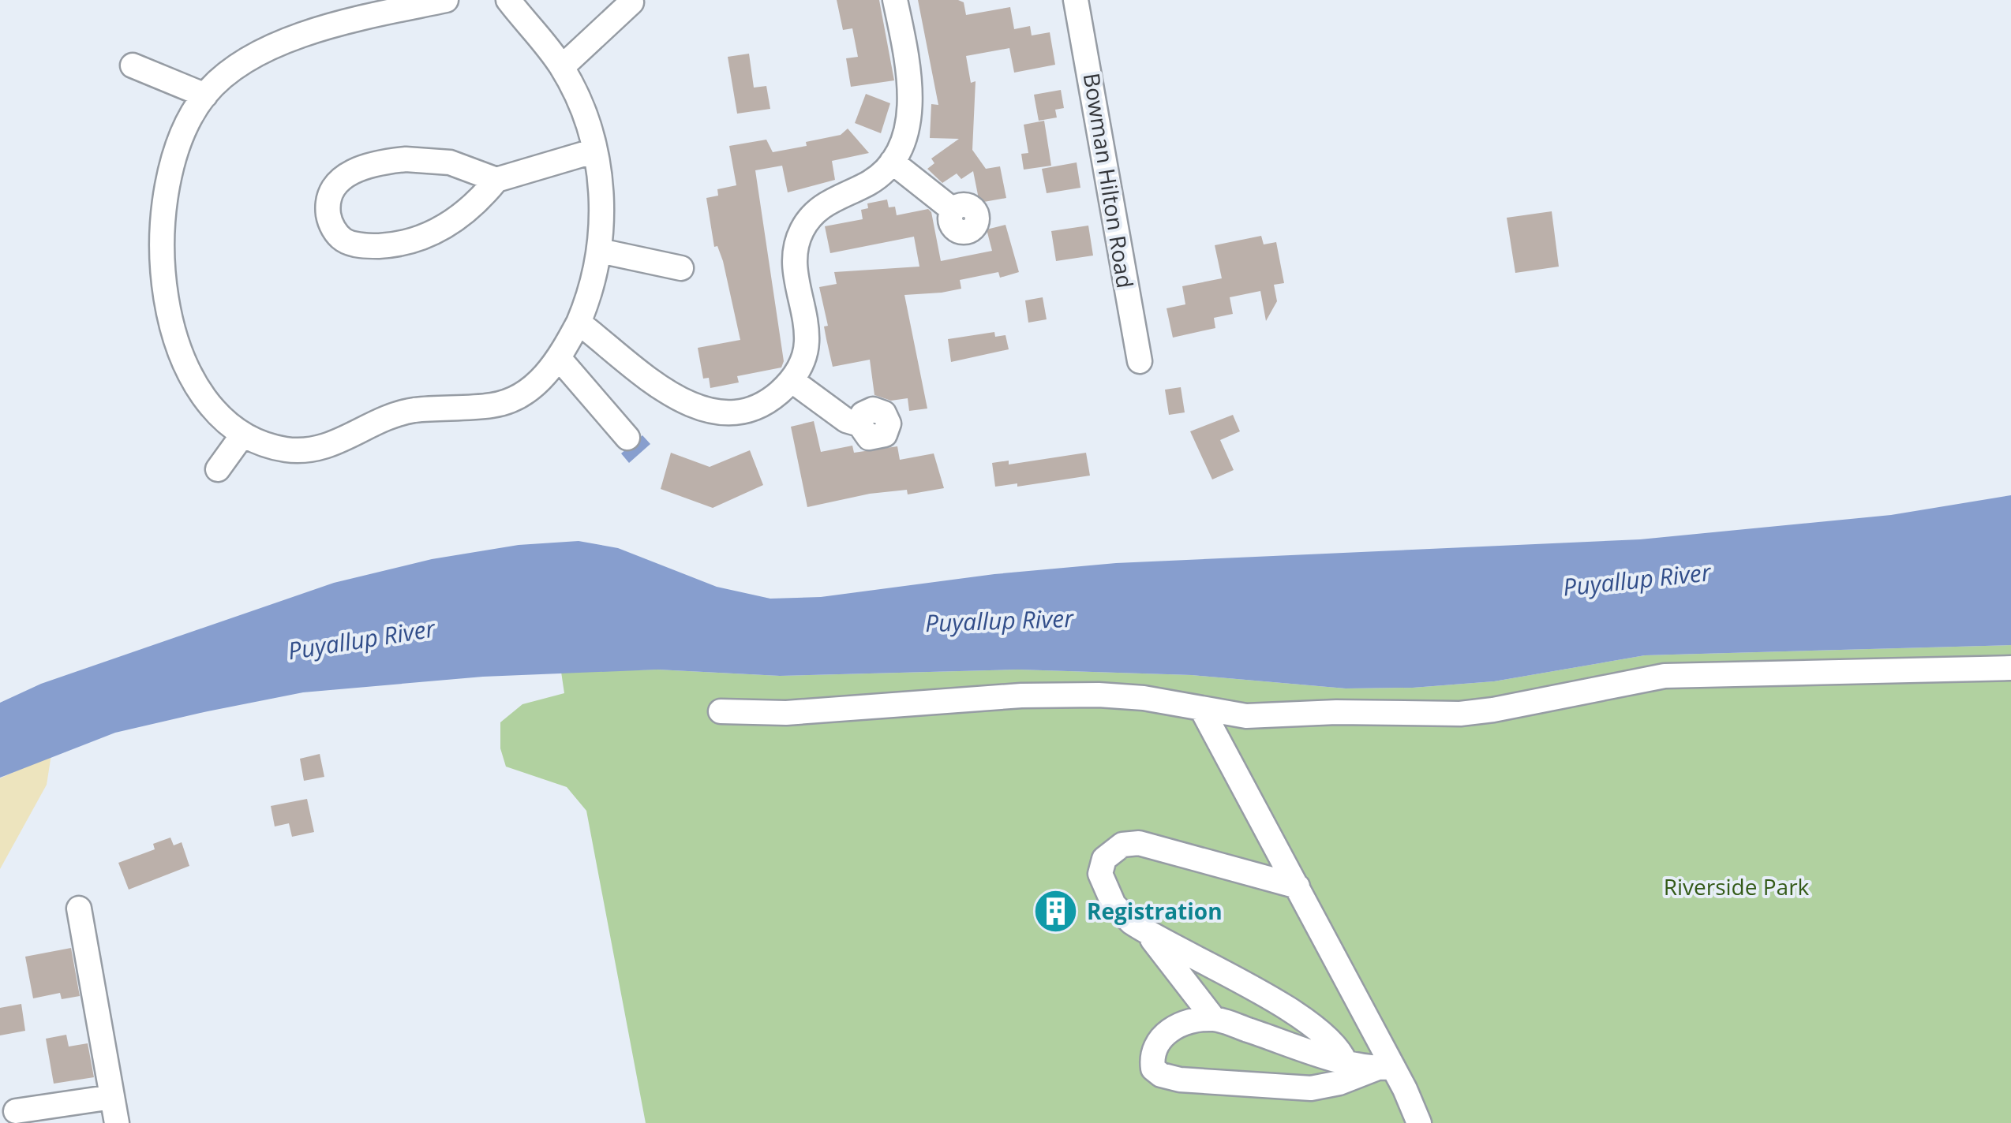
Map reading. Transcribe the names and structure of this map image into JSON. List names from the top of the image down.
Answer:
{
  "streets": {
    "street": ["Bowman Hilton Road"]
  },
  "water": ["Puyallup River"],
  "parks": ["Riverside Park"],
  "places": {
    "building": ["Registration"]
  }
}
